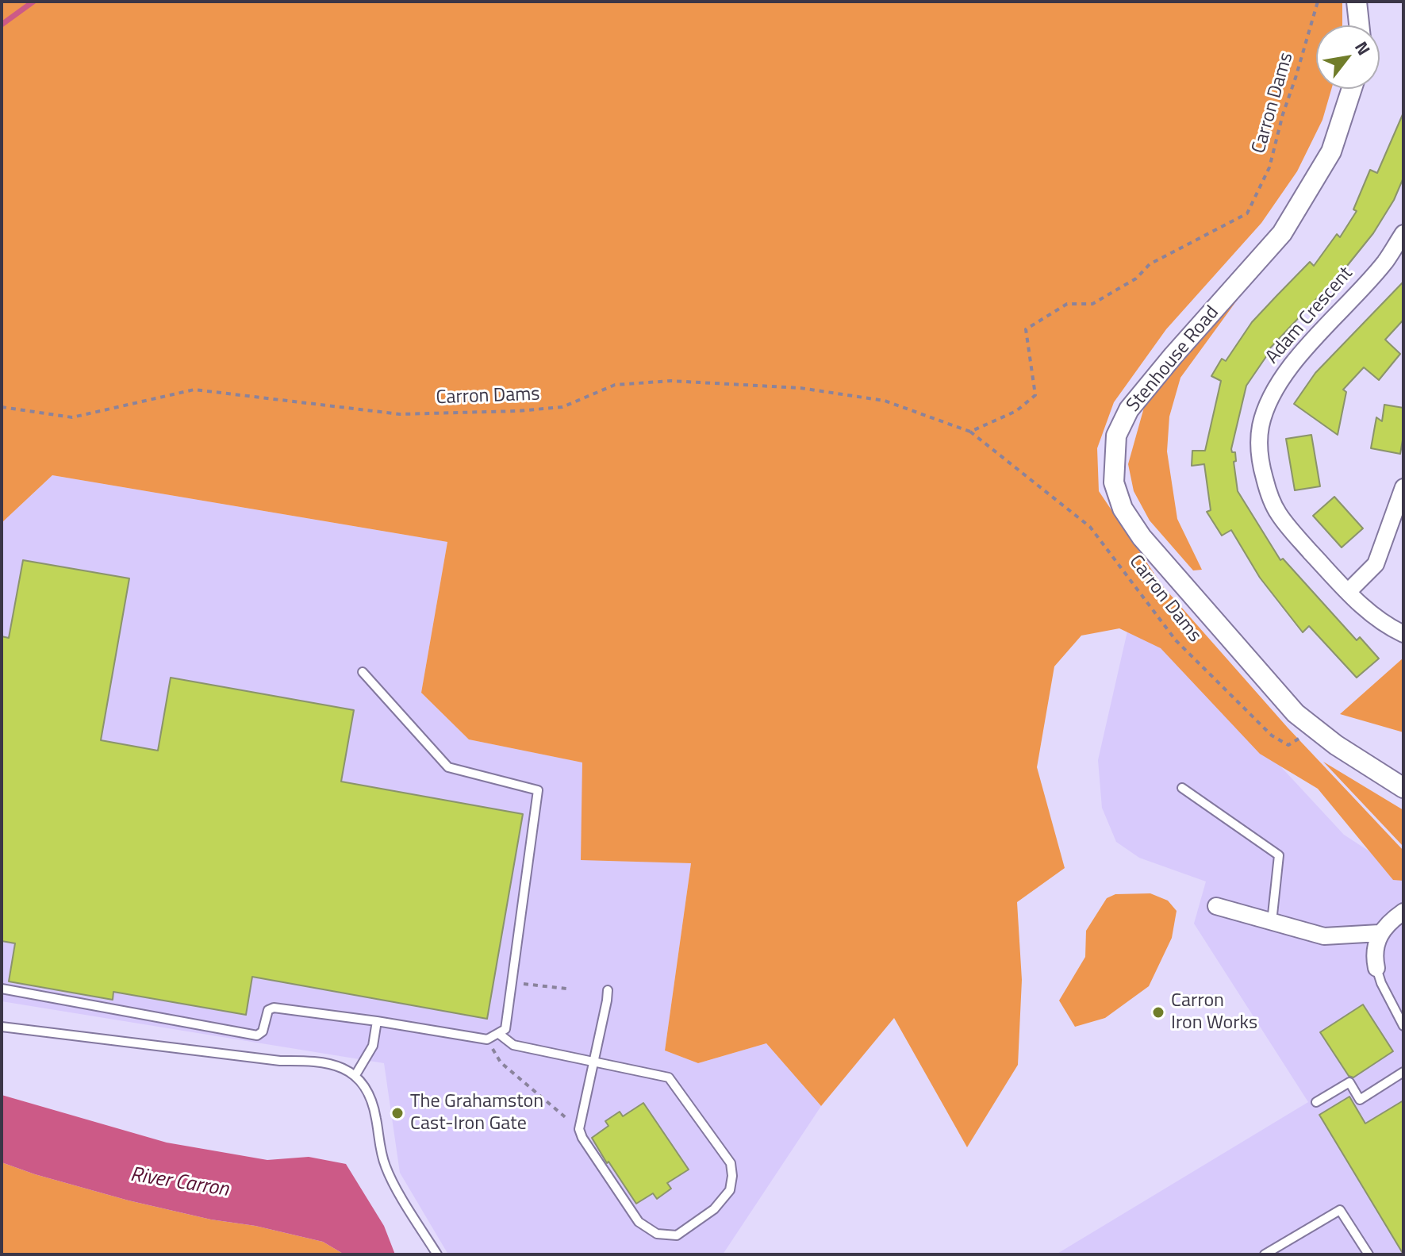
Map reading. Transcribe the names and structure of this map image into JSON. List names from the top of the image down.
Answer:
{
  "streets": {
    "street": ["Adam Crescent", "Stenhouse Road"],
    "path": ["Carron Dams"]
  },
  "water": ["River Carron"],
  "places": ["Carron Iron Works", "The Grahamston Cast-Iron Gate"],
  "north": "top right"
}
